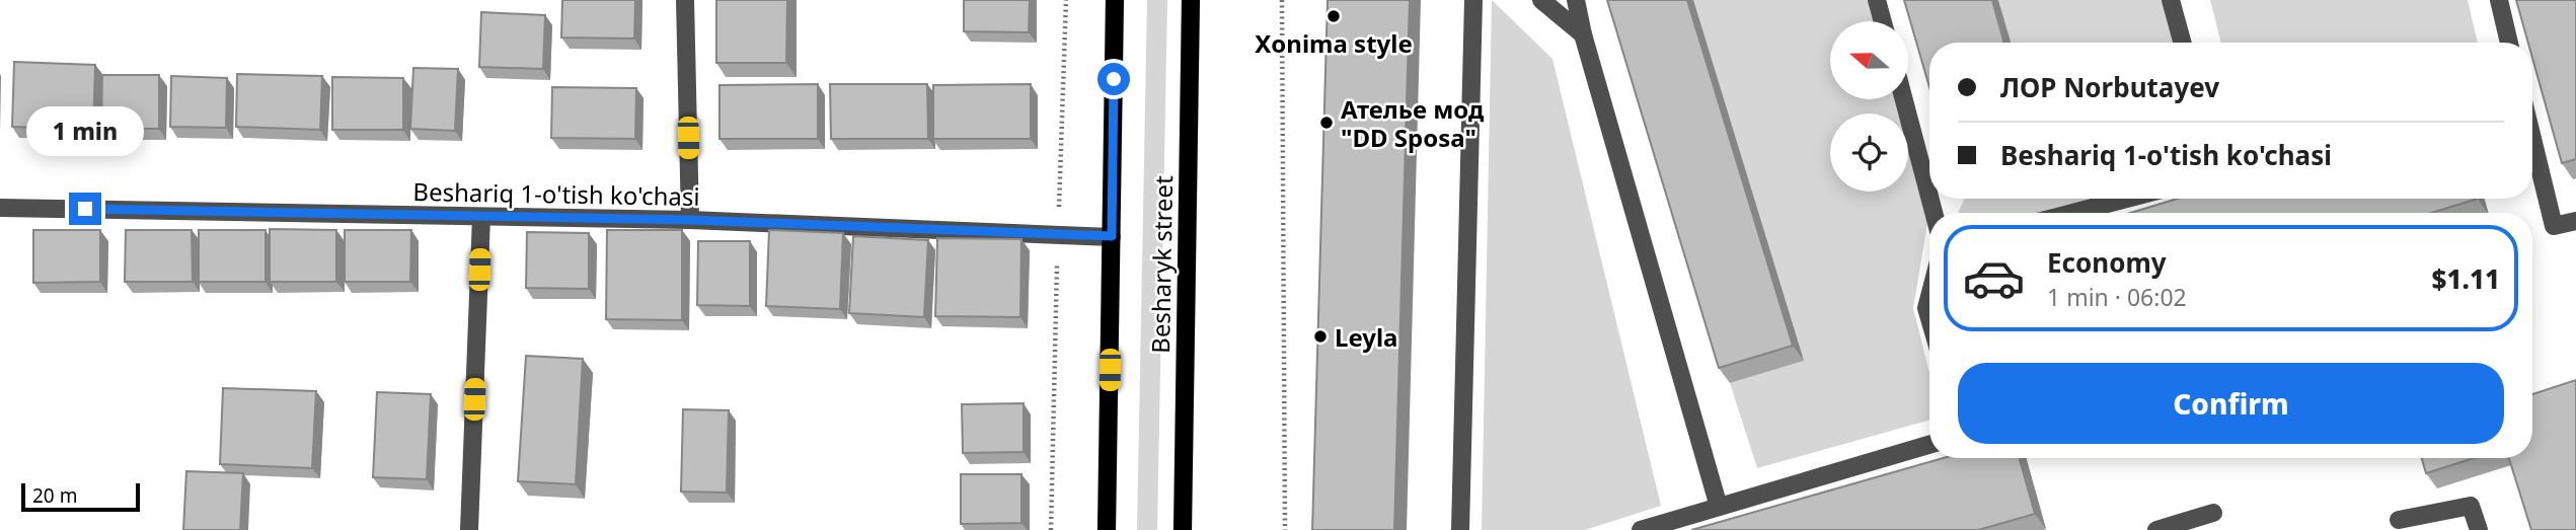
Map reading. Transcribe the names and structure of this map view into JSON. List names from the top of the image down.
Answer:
{
  "streets": {
    "main road": ["Besharyk street"],
    "street": ["Beshariq 1-o'tish ko'chasi"]
  },
  "crossings": [
    ["Beshariq 1-o'tish ko'chasi", "Besharyk street"]
  ],
  "places": ["Xonima style", "Ателье мод \"DD Sposa\"", "Leyla"],
  "scale_bar": "20 m",
  "north": "left",
  "page": {
    "banner": ["ЛОР Norbutayev", "Beshariq 1-o'tish ko'chasi"],
    "bubble": "1 min",
    "list": [
      {
        "name": "Economy",
        "note": "1 min · 06:02",
        "value": "$1.11"
      }
    ],
    "buttons": "Confirm",
    "scale": "20 m"
  }
}
